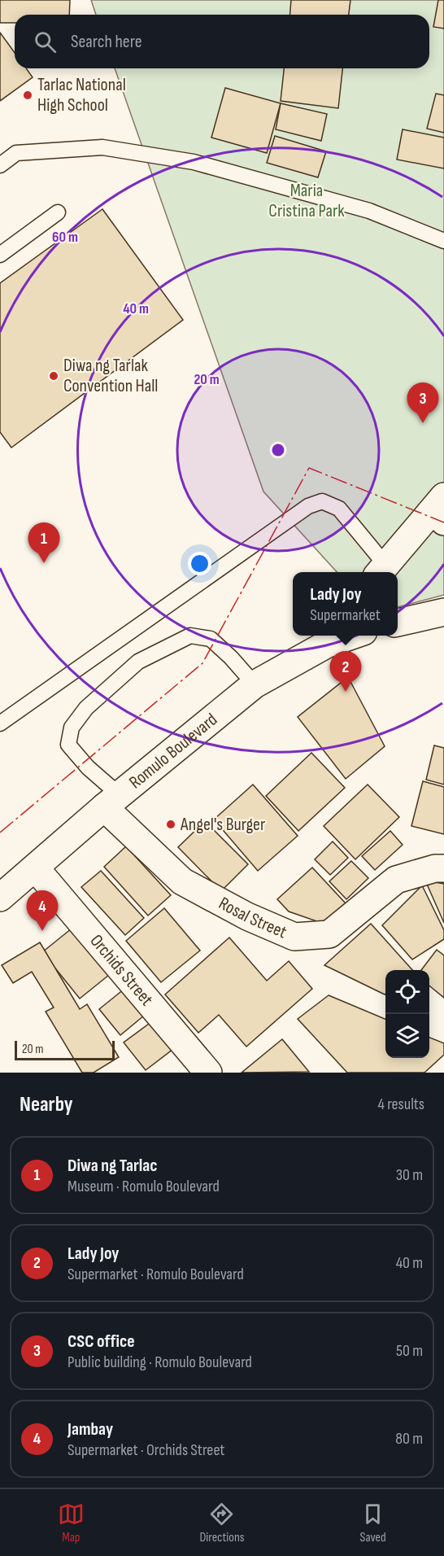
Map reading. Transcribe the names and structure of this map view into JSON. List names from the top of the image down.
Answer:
{
  "streets": {
    "main road": ["Romulo Boulevard", "Rosal Street", "Orchids Street"]
  },
  "crossings": [
    ["Romulo Boulevard", "Rosal Street"],
    ["Romulo Boulevard", "Orchids Street"]
  ],
  "parks": ["Maria Cristina Park"],
  "places": ["Tarlac National High School", "Diwa ng Tarlak Convention Hall", "Angel's Burger"],
  "scale_bar": "20 m",
  "page": {
    "search": "Search here",
    "pins": [
      "3",
      "1",
      "2",
      "4"
    ],
    "popup": ["Lady Joy", "Supermarket"],
    "scale": "20 m",
    "heading": ["Nearby", "4 results"],
    "list": [
      {
        "mark": "1",
        "name": "Diwa ng Tarlac",
        "note": "Museum · Romulo Boulevard",
        "value": "30 m"
      },
      {
        "mark": "2",
        "name": "Lady Joy",
        "note": "Supermarket · Romulo Boulevard",
        "value": "40 m"
      },
      {
        "mark": "3",
        "name": "CSC office",
        "note": "Public building · Romulo Boulevard",
        "value": "50 m"
      },
      {
        "mark": "4",
        "name": "Jambay",
        "note": "Supermarket · Orchids Street",
        "value": "80 m"
      }
    ],
    "nav": ["Map", "Directions", "Saved"]
  },
  "rings": ["60 m", "40 m", "20 m"]
}
